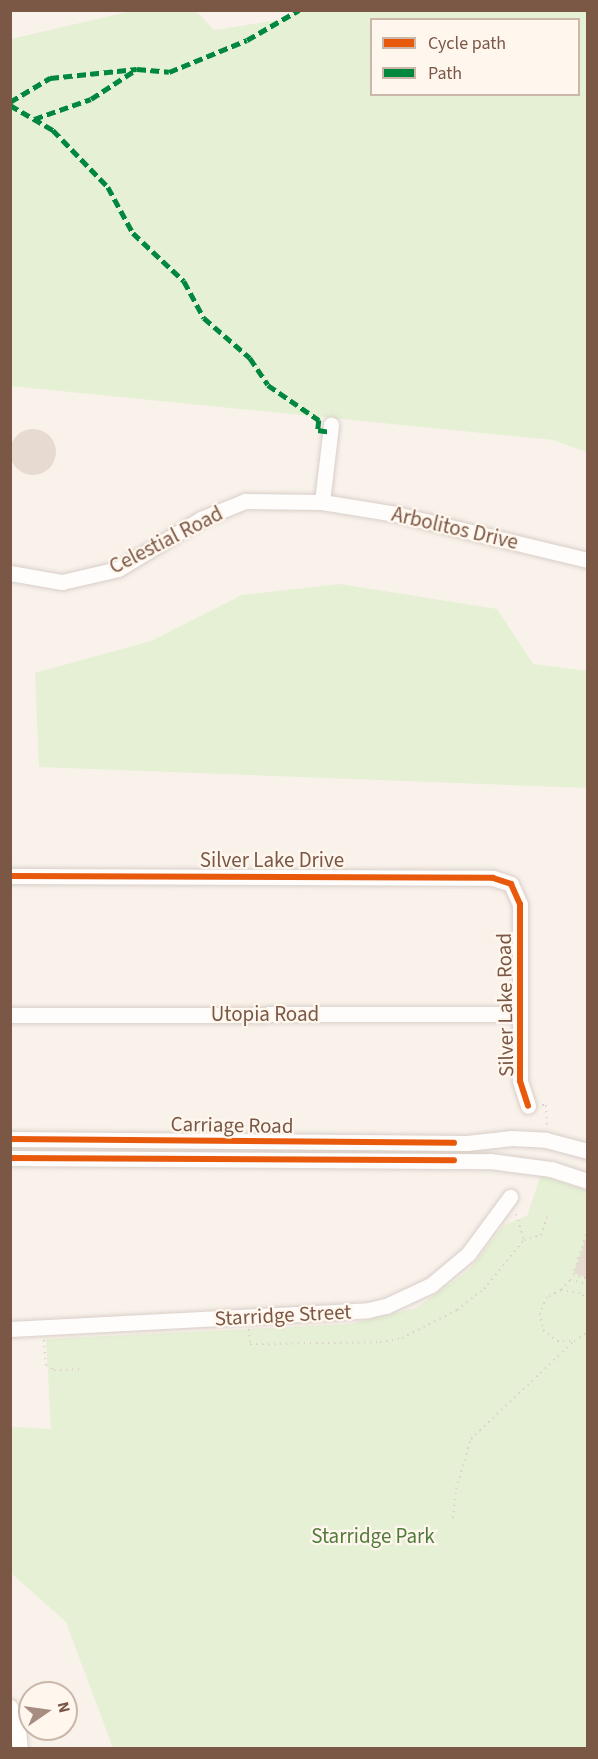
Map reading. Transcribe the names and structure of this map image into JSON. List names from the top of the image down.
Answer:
{
  "streets": {
    "street": [
      "Arbolitos Drive",
      "Celestial Road",
      "Silver Lake Drive",
      "Silver Lake Road",
      "Utopia Road",
      "Carriage Road",
      "Starridge Street"
    ]
  },
  "crossings": [
    ["Arbolitos Drive", "Celestial Road"],
    ["Silver Lake Drive", "Silver Lake Road"],
    ["Silver Lake Road", "Utopia Road"]
  ],
  "parks": ["Starridge Park"],
  "legend": ["Cycle path", "Path"],
  "north": "right"
}
